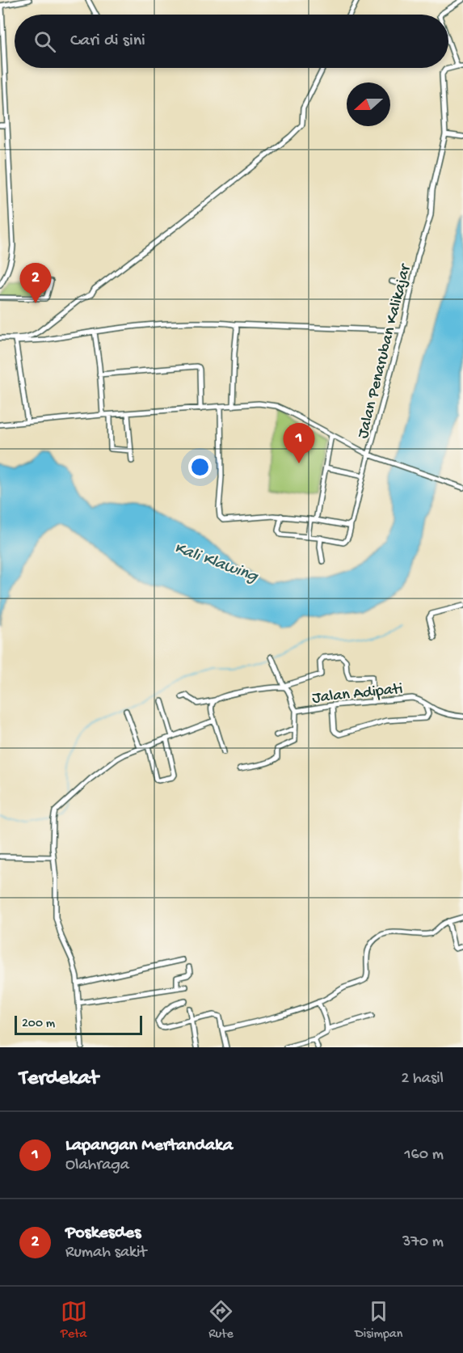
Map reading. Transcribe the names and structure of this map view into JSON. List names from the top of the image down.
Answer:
{
  "streets": {
    "street": ["Jalan Penaruban Kalikajar", "Jalan Adipati"]
  },
  "water": ["Kali Klawing"],
  "scale_bar": "200 m",
  "north": "left",
  "page": {
    "search": "Cari di sini",
    "pins": ["2", "1"],
    "scale": "200 m",
    "heading": ["Terdekat", "2 hasil"],
    "list": [
      {
        "mark": "1",
        "name": "Lapangan Mertandaka",
        "note": "Olahraga",
        "value": "160 m"
      },
      {
        "mark": "2",
        "name": "Poskesdes",
        "note": "Rumah sakit",
        "value": "370 m"
      }
    ],
    "nav": ["Peta", "Rute", "Disimpan"]
  }
}
